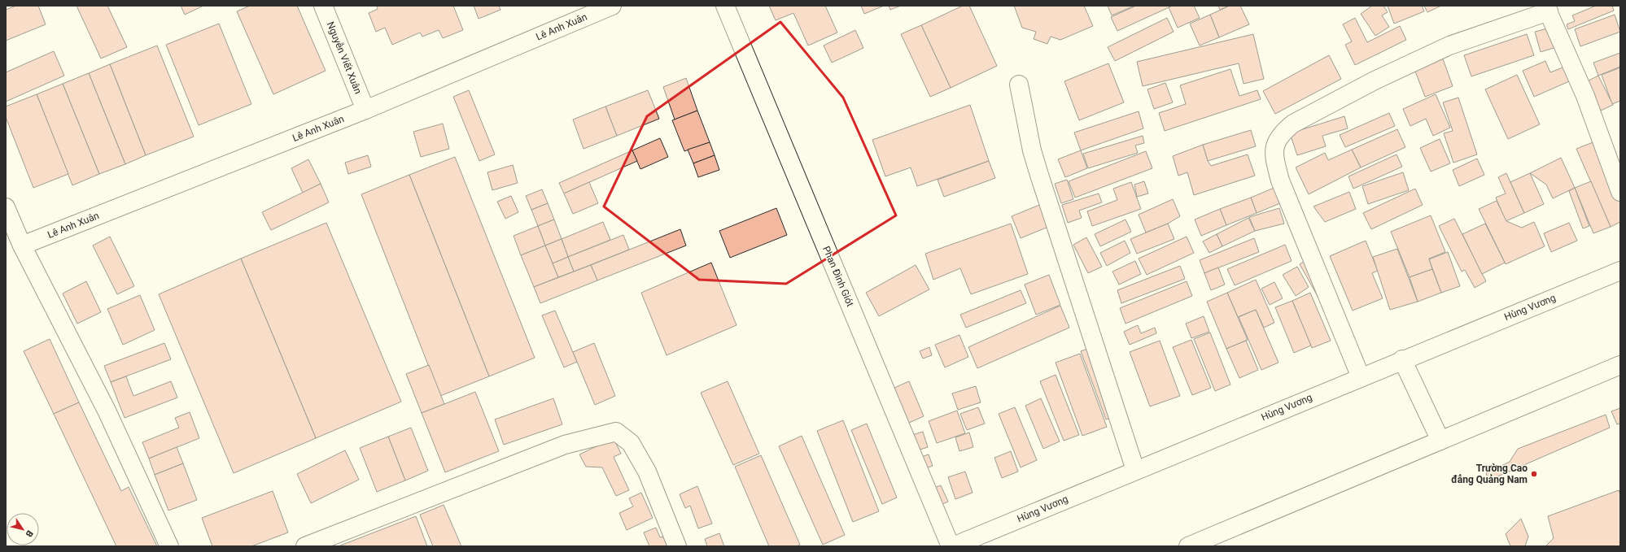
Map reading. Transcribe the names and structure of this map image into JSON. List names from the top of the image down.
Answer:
{
  "streets": {
    "street": [
      "Lê Anh Xuân",
      "Nguyễn Viết Xuân",
      "Phan Đình Giót",
      "Hùng Vương"
    ]
  },
  "crossings": [
    ["Lê Anh Xuân", "Nguyễn Viết Xuân"],
    ["Phan Đình Giót", "Hùng Vương"]
  ],
  "places": ["Trường Cao đẳng Quảng Nam"],
  "north": "bottom right"
}
